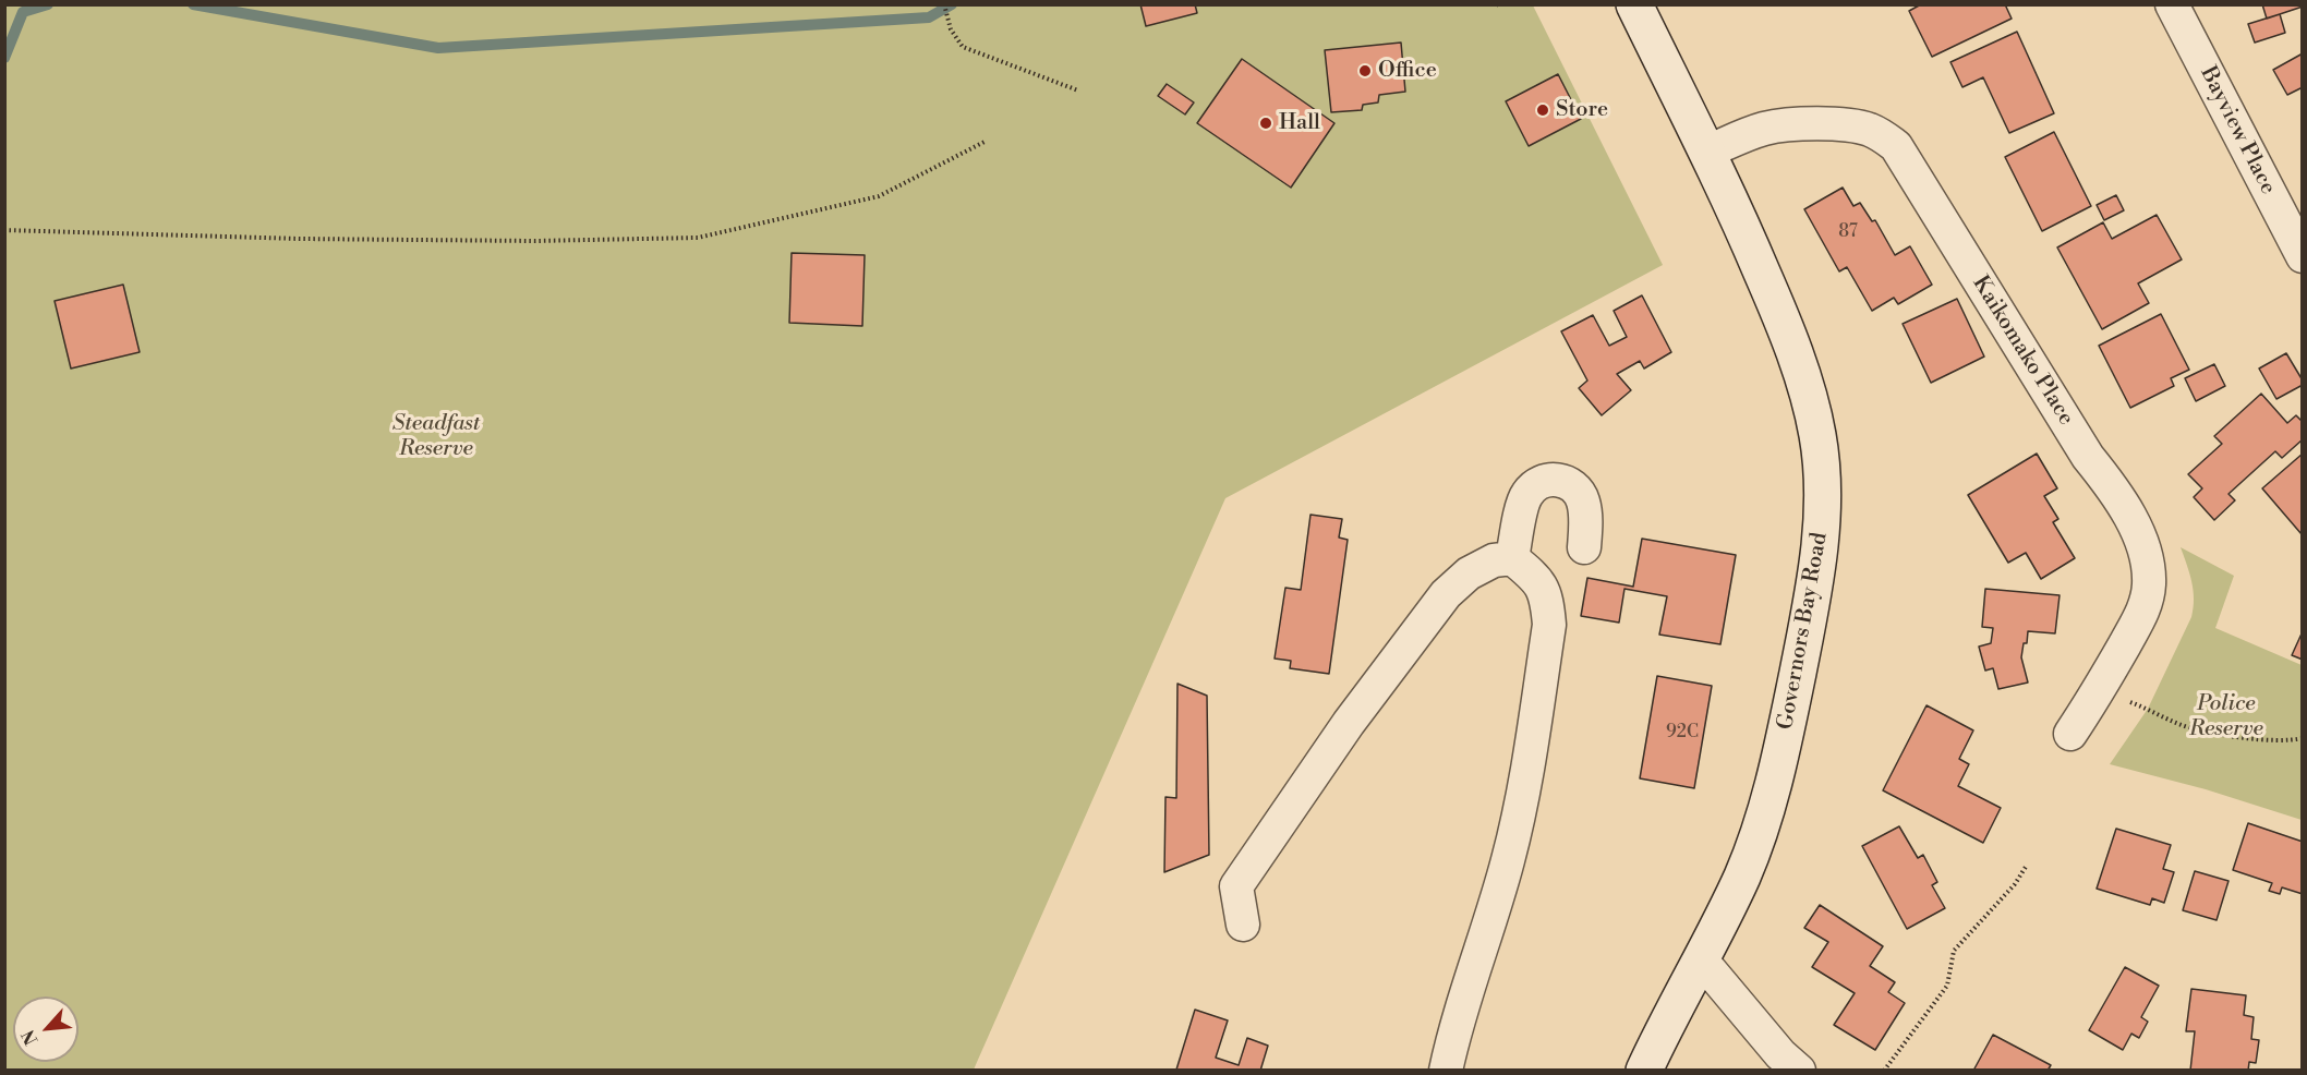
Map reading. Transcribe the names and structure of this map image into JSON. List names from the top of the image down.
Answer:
{
  "streets": {
    "main road": ["Governors Bay Road"],
    "street": ["Bayview Place", "Kaikomako Place"]
  },
  "crossings": [
    ["Kaikomako Place", "Governors Bay Road"]
  ],
  "parks": ["Steadfast Reserve", "Police Reserve"],
  "places": ["Office", "Store", "Hall"],
  "house_numbers": ["87", "92C"],
  "north": "bottom left"
}
